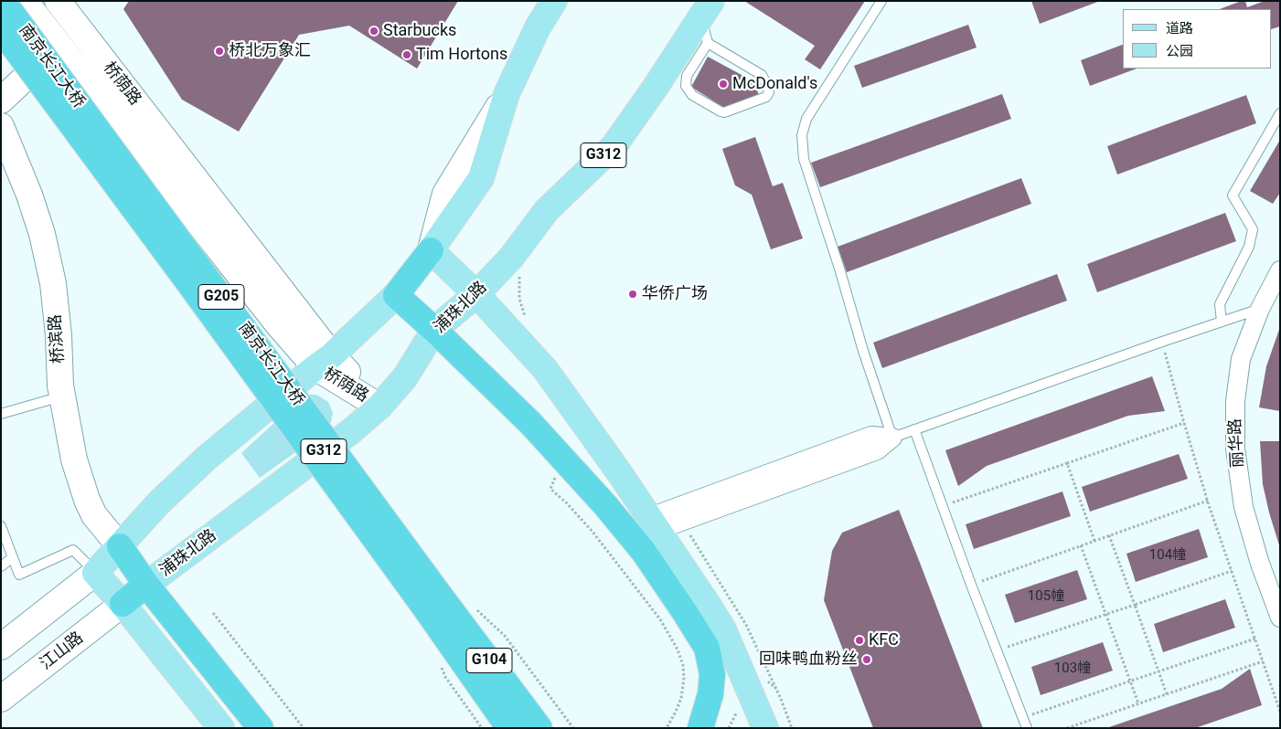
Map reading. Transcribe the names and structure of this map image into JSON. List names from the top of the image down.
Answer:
{
  "streets": {
    "highway": [
      "南京长江大桥",
      "G312",
      "G205",
      "浦珠北路",
      "G104"
    ],
    "street": [
      "桥荫路",
      "桥滨路",
      "丽华路",
      "江山路"
    ]
  },
  "crossings": [
    ["桥荫路", "浦珠北路"],
    ["浦珠北路", "江山路"]
  ],
  "places": [
    "Starbucks",
    "桥北万象汇",
    "Tim Hortons",
    "McDonald's",
    "华侨广场",
    "KFC",
    "回味鸭血粉丝"
  ],
  "house_numbers": ["104幢", "105幢", "103幢"],
  "legend": ["道路", "公园"]
}
